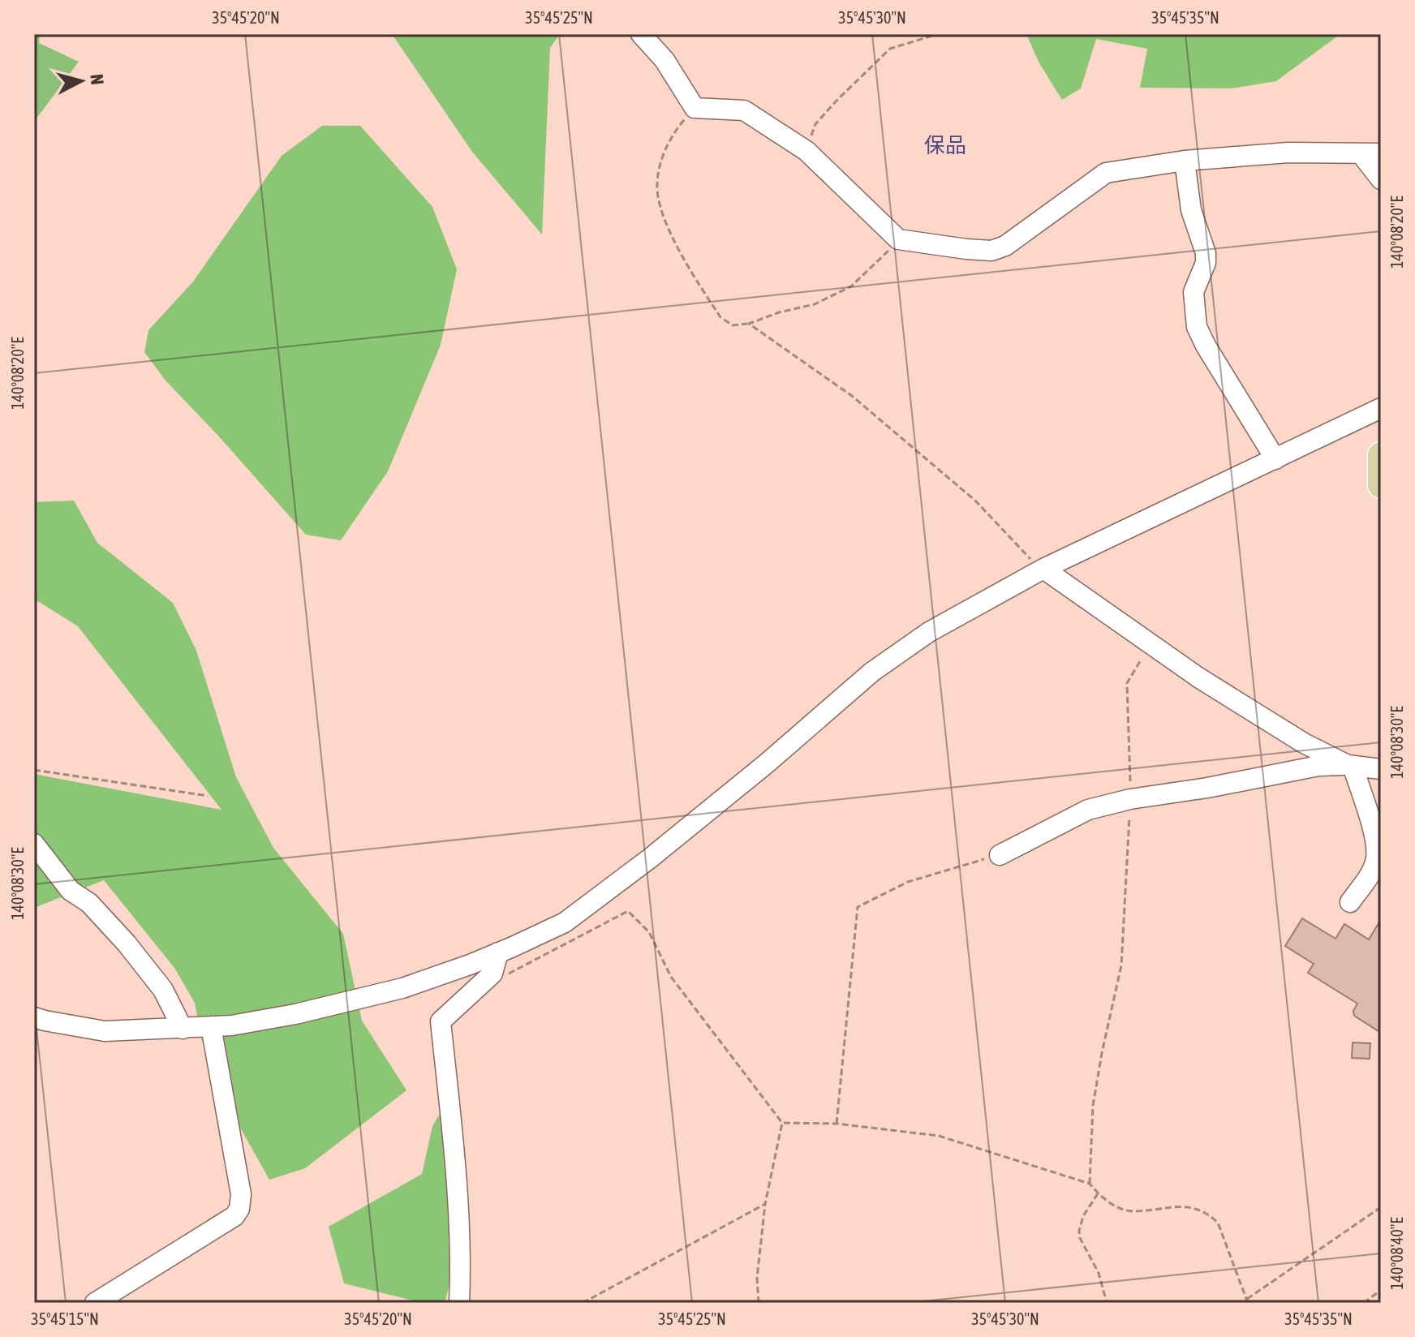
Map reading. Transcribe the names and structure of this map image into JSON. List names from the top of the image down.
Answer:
{
  "districts": ["保品"],
  "north": "right",
  "coordinates": [
    "35°45'20\"N",
    "35°45'25\"N",
    "35°45'30\"N",
    "35°45'35\"N",
    "140°08'20\"E",
    "140°08'30\"E",
    "140°08'40\"E",
    "35°45'15\"N"
  ]
}
